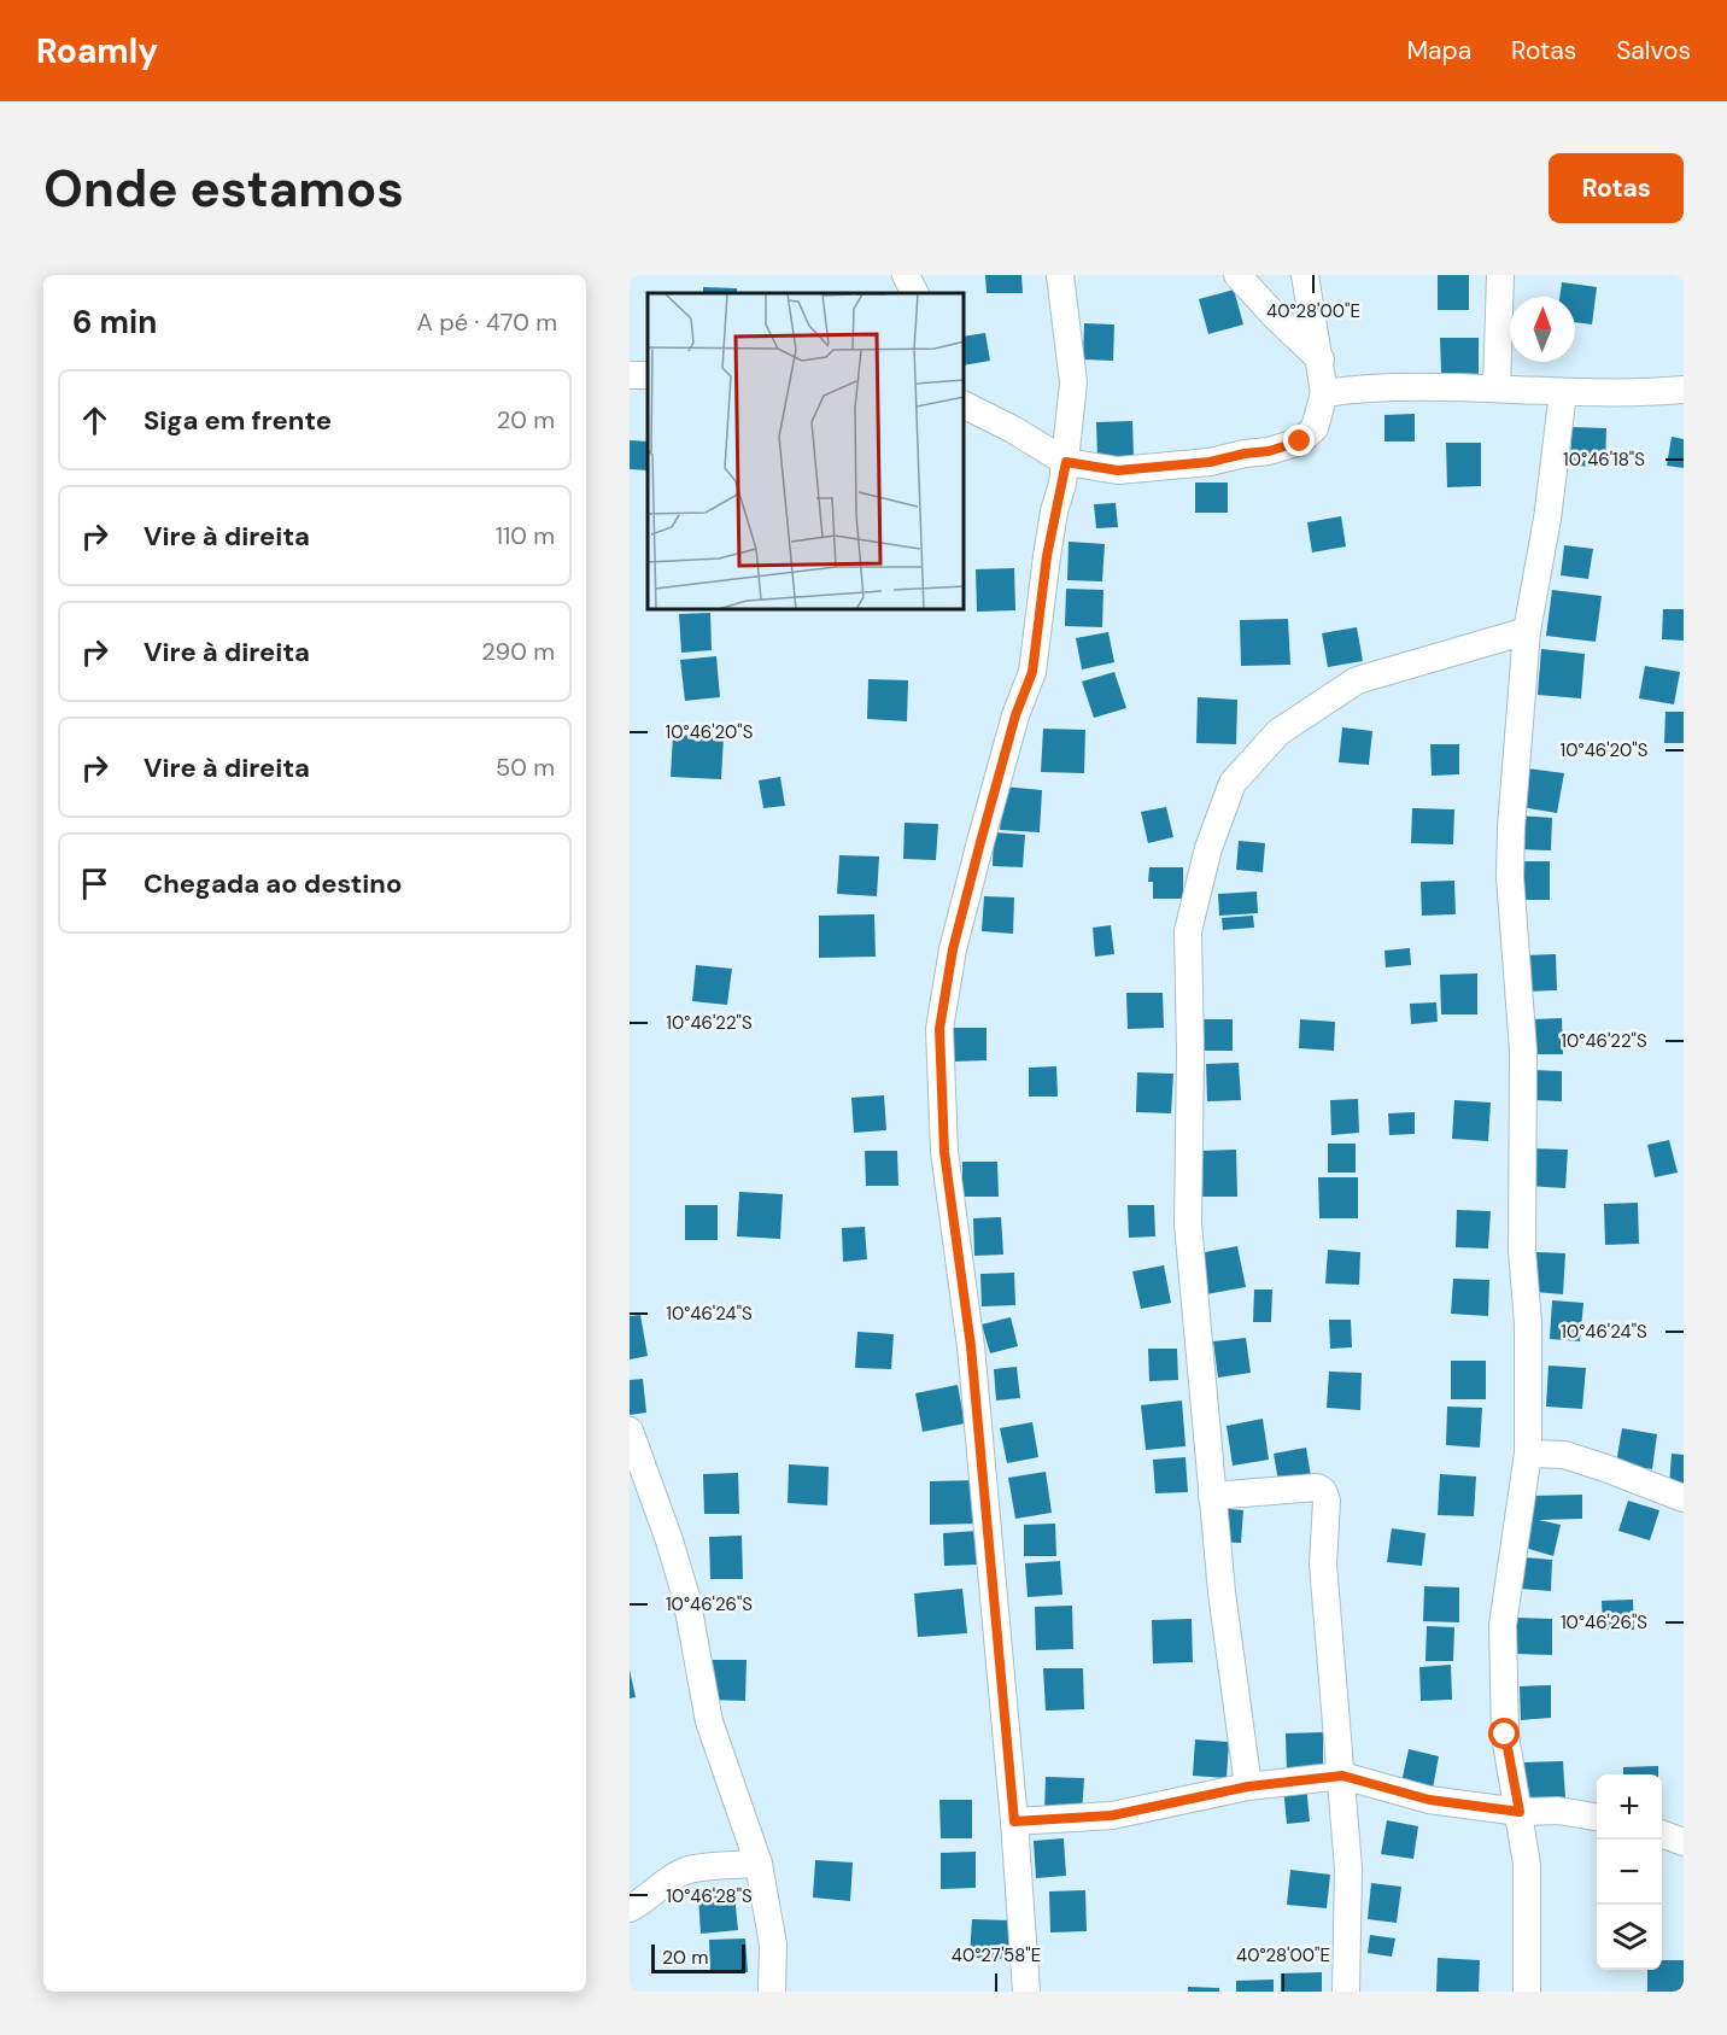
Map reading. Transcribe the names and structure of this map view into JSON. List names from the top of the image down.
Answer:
{
  "scale_bar": "20 m",
  "north": "top",
  "page": {
    "header": "Roamly",
    "nav": ["Mapa", "Rotas", "Salvos"],
    "buttons": "Rotas",
    "title": "Onde estamos",
    "heading": ["6 min", "A pé · 470 m"],
    "list": [
      ["Siga em frente", "20 m"],
      ["Vire à direita", "110 m"],
      ["Vire à direita", "290 m"],
      ["Vire à direita", "50 m"],
      "Chegada ao destino"
    ],
    "map_buttons": ["+", "−"],
    "scale": "20 m"
  },
  "coordinates": [
    "40°28'00\"E",
    "10°46'18\"S",
    "10°46'20\"S",
    "10°46'22\"S",
    "10°46'24\"S",
    "10°46'26\"S",
    "10°46'28\"S",
    "40°27'58\"E"
  ]
}
